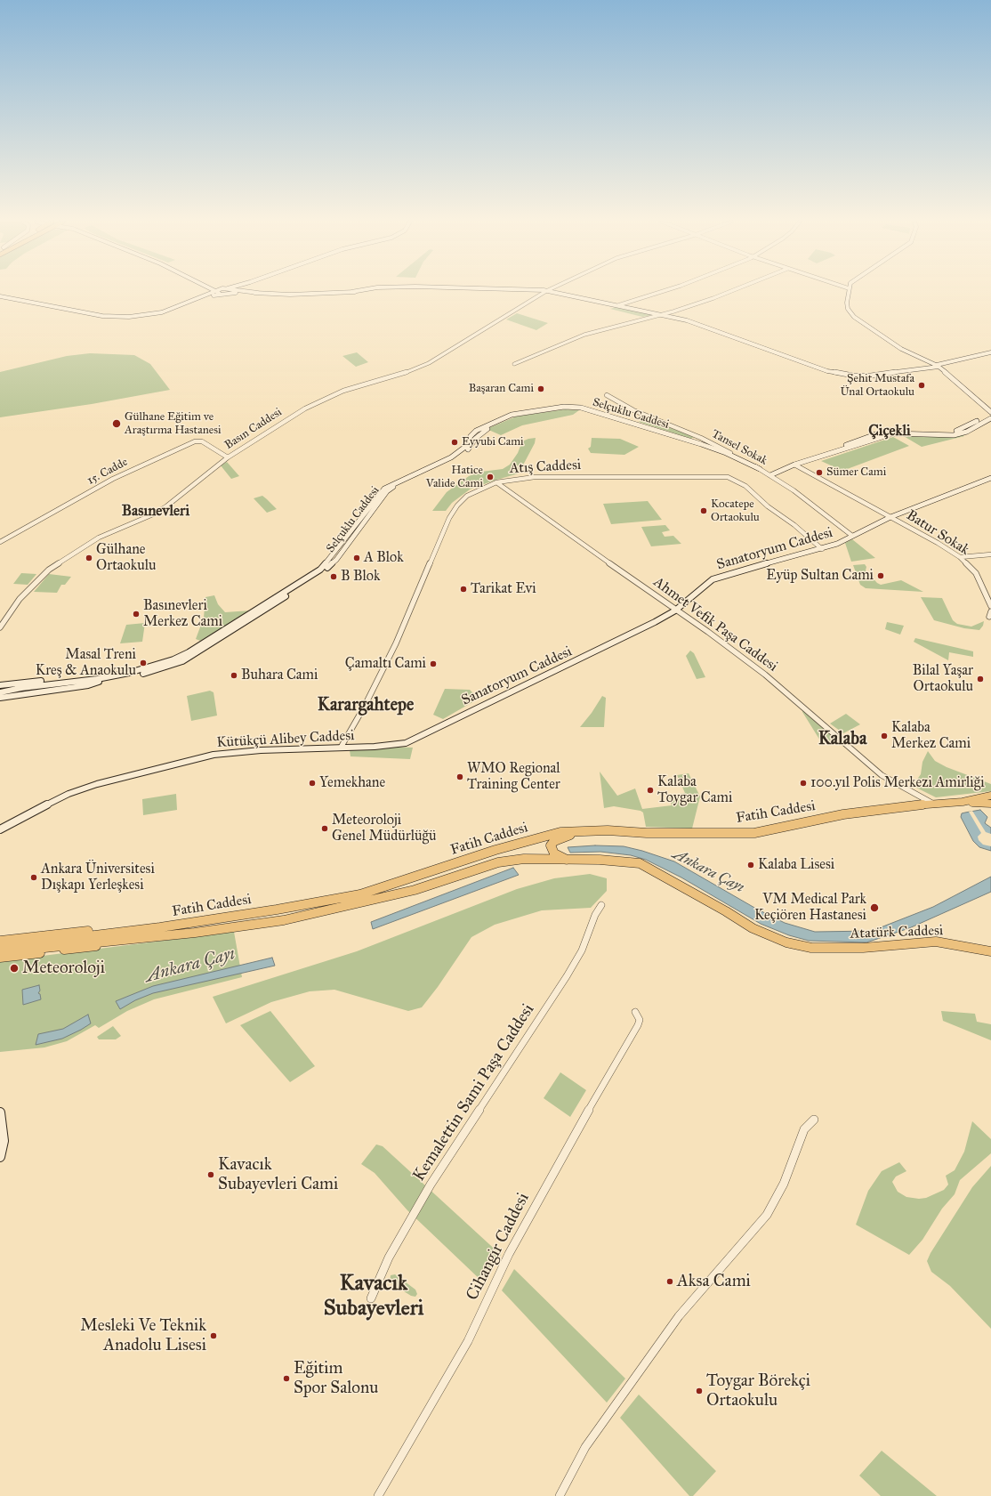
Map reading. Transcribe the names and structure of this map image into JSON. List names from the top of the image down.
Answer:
{
  "streets": {
    "main road": [
      "Selçuklu Caddesi",
      "Sanatoryum Caddesi",
      "Kütükçü Alibey Caddesi",
      "Fatih Caddesi",
      "Atatürk Caddesi"
    ],
    "street": [
      "Basın Caddesi",
      "Tansel Sokak",
      "Atış Caddesi",
      "15. Cadde",
      "Batur Sokak",
      "Ahmet Vefik Paşa Caddesi",
      "Kemalettin Sami Paşa Caddesi",
      "Cihangir Caddesi"
    ]
  },
  "crossings": [
    ["Selçuklu Caddesi", "Tansel Sokak"],
    ["Basın Caddesi", "15. Cadde"],
    ["Tansel Sokak", "Sanatoryum Caddesi"],
    ["Atış Caddesi", "Sanatoryum Caddesi"],
    ["Atış Caddesi", "Ahmet Vefik Paşa Caddesi"],
    ["Atış Caddesi", "Kütükçü Alibey Caddesi"],
    ["Batur Sokak", "Sanatoryum Caddesi"],
    ["Sanatoryum Caddesi", "Ahmet Vefik Paşa Caddesi"],
    ["Sanatoryum Caddesi", "Kütükçü Alibey Caddesi"],
    ["Ahmet Vefik Paşa Caddesi", "Fatih Caddesi"],
    ["Fatih Caddesi", "Atatürk Caddesi"]
  ],
  "districts": [
    "Çiçekli",
    "Basınevleri",
    "Karargahtepe",
    "Kalaba",
    "Kavacık Subayevleri"
  ],
  "water": ["Ankara Çayı"],
  "places": [
    "Şehit Mustafa Ünal Ortaokulu",
    "Başaran Cami",
    "Gülhane Eğitim ve Araştırma Hastanesi",
    "Eyyubi Cami",
    "Sümer Cami",
    "Hatice Valide Cami",
    "Kocatepe Ortaokulu",
    "Gülhane Ortaokulu",
    "A Blok",
    "Eyüp Sultan Cami",
    "B Blok",
    "Tarikat Evi",
    "Basınevleri Merkez Cami",
    "Masal Treni Kreş & Anaokulu",
    "Çamaltı Cami",
    "Buhara Cami",
    "Bilal Yaşar Ortaokulu",
    "Kalaba Merkez Cami",
    "WMO Regional Training Center",
    "Yemekhane",
    "100.yıl Polis Merkezi Amirliği",
    "Kalaba Toygar Cami",
    "Meteoroloji Genel Müdürlüğü",
    "Kalaba Lisesi",
    "Ankara Üniversitesi Dışkapı Yerleşkesi",
    "VM Medical Park Keçiören Hastanesi",
    "Meteoroloji",
    "Kavacık Subayevleri Cami",
    "Aksa Cami",
    "Mesleki Ve Teknik Anadolu Lisesi",
    "Eğitim Spor Salonu",
    "Toygar Börekçi Ortaokulu"
  ]
}
